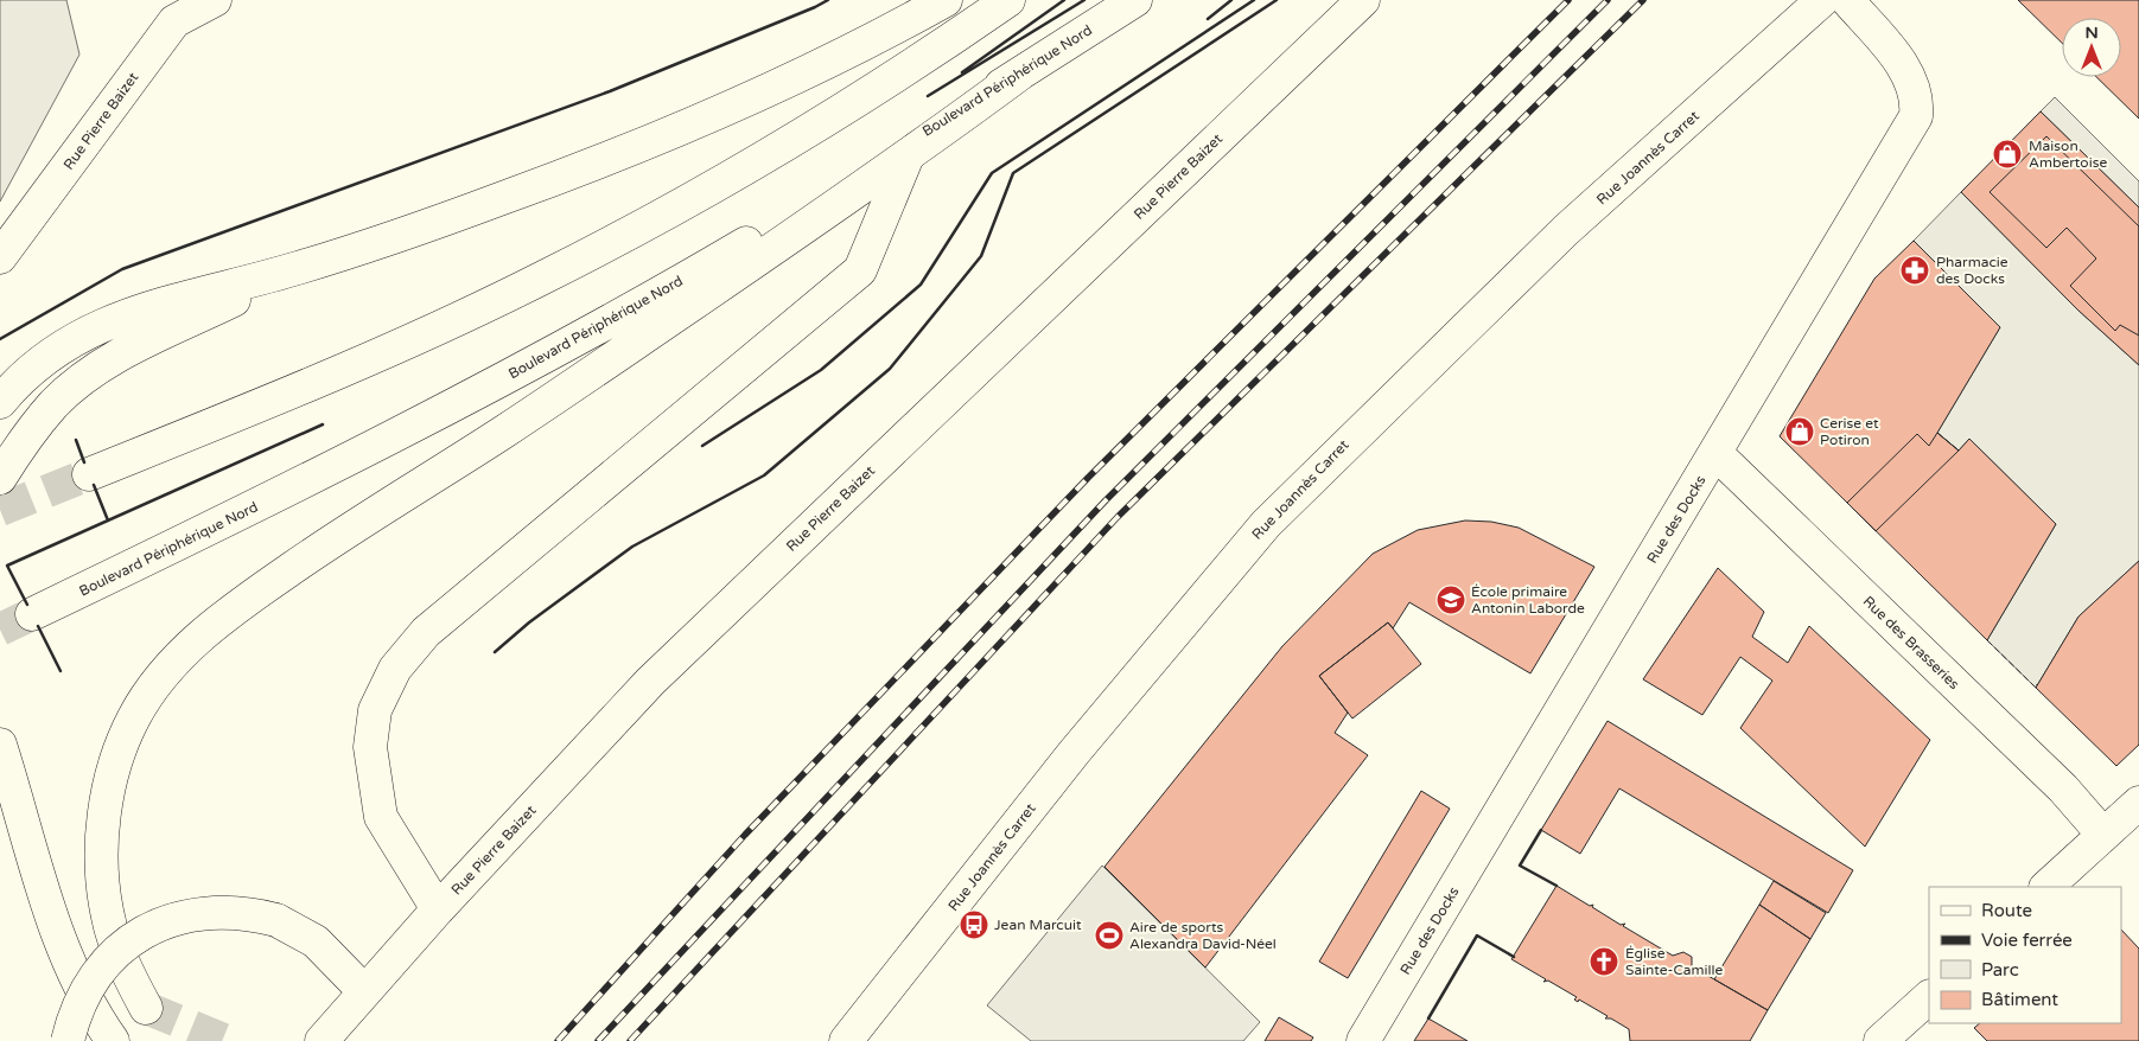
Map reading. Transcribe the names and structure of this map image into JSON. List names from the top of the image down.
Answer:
{
  "streets": {
    "main road": [
      "Boulevard Périphérique Nord",
      "Rue Pierre Baizet",
      "Rue Joannès Carret",
      "Rue des Docks",
      "Rue des Brasseries"
    ]
  },
  "crossings": [
    ["Rue des Docks", "Rue des Brasseries"]
  ],
  "places": {
    "shop": ["Maison Ambertoise", "Cerise et Potiron"],
    "pharmacy": ["Pharmacie des Docks"],
    "school or university": ["École primaire Antonin Laborde"],
    "bus stop": ["Jean Marcuit"],
    "sports": ["Aire de sports Alexandra David-Néel"],
    "church": ["Église Sainte-Camille"]
  },
  "legend": [
    "Route",
    "Voie ferrée",
    "Parc",
    "Bâtiment"
  ],
  "north": "top"
}
